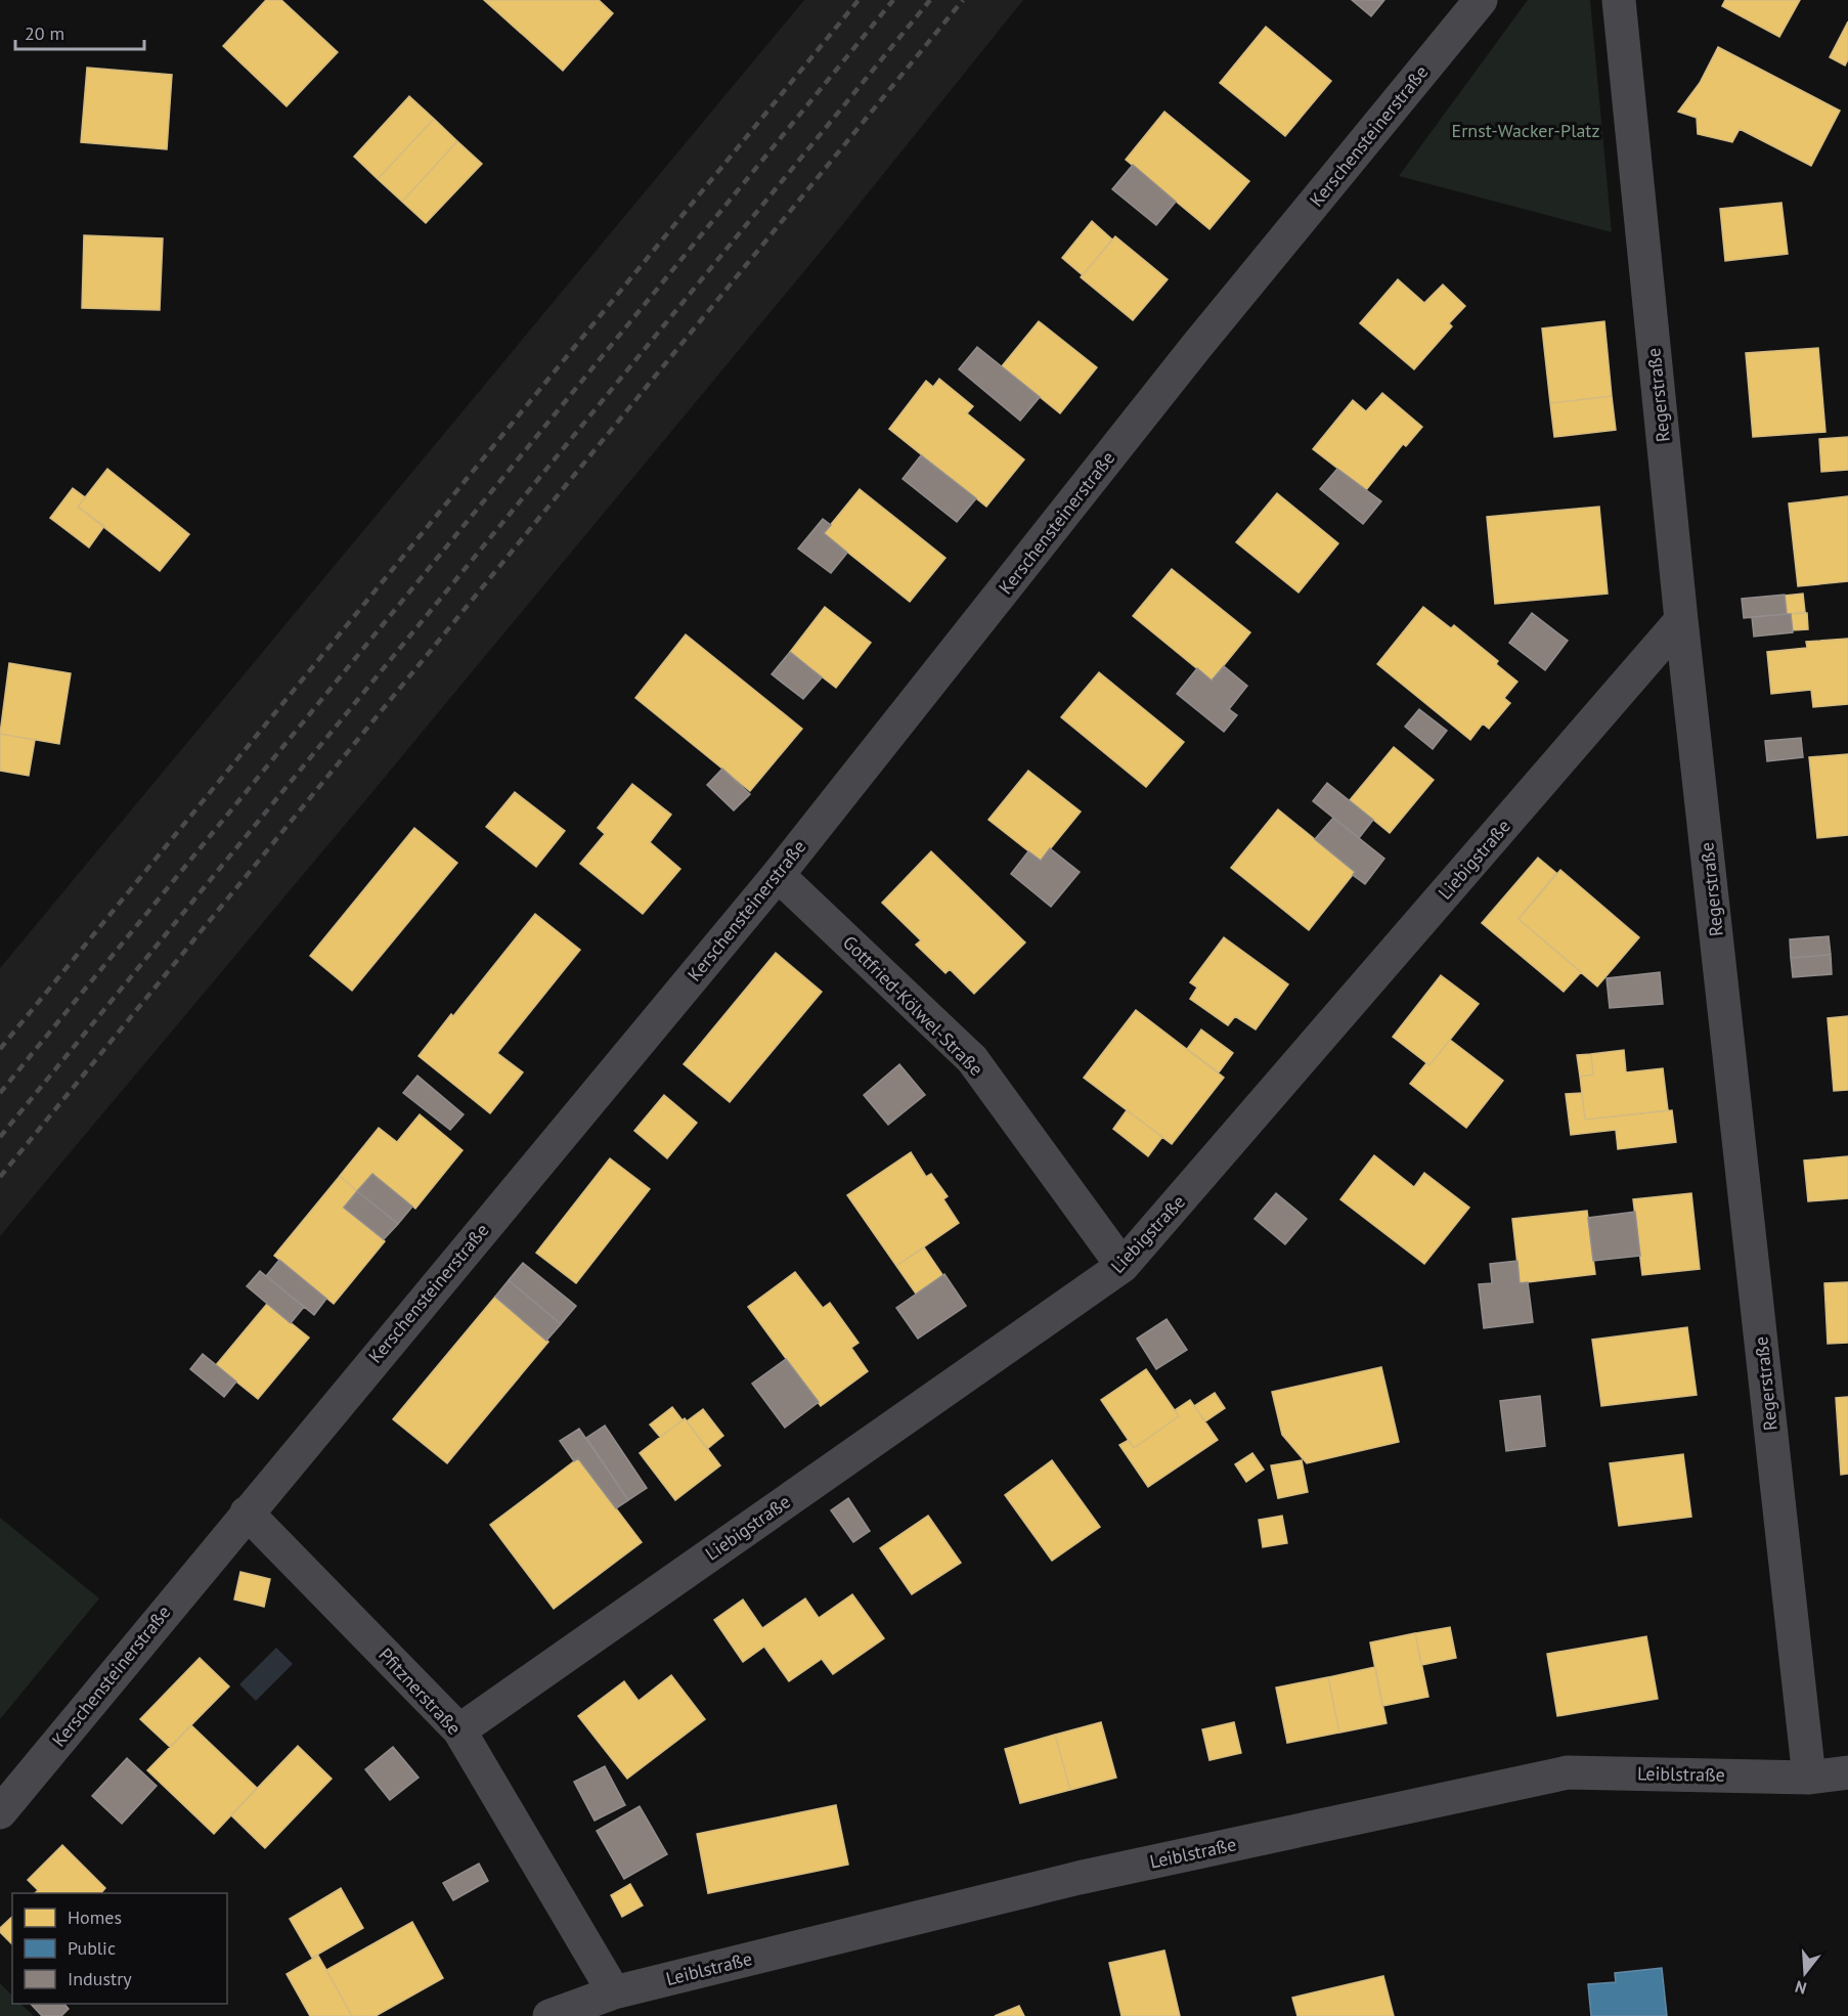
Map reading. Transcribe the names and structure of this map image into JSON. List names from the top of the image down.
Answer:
{
  "streets": {
    "street": [
      "Kerschensteinerstraße",
      "Regerstraße",
      "Liebigstraße",
      "Gottfried-Kölwel-Straße",
      "Pfitznerstraße",
      "Leiblstraße"
    ]
  },
  "crossings": [
    ["Kerschensteinerstraße", "Gottfried-Kölwel-Straße"],
    ["Kerschensteinerstraße", "Pfitznerstraße"],
    ["Regerstraße", "Liebigstraße"],
    ["Regerstraße", "Leiblstraße"],
    ["Liebigstraße", "Gottfried-Kölwel-Straße"],
    ["Liebigstraße", "Pfitznerstraße"],
    ["Pfitznerstraße", "Leiblstraße"]
  ],
  "parks": ["Ernst-Wacker-Platz"],
  "legend": ["Homes", "Public", "Industry"],
  "scale_bar": "20 m",
  "north": "bottom"
}
